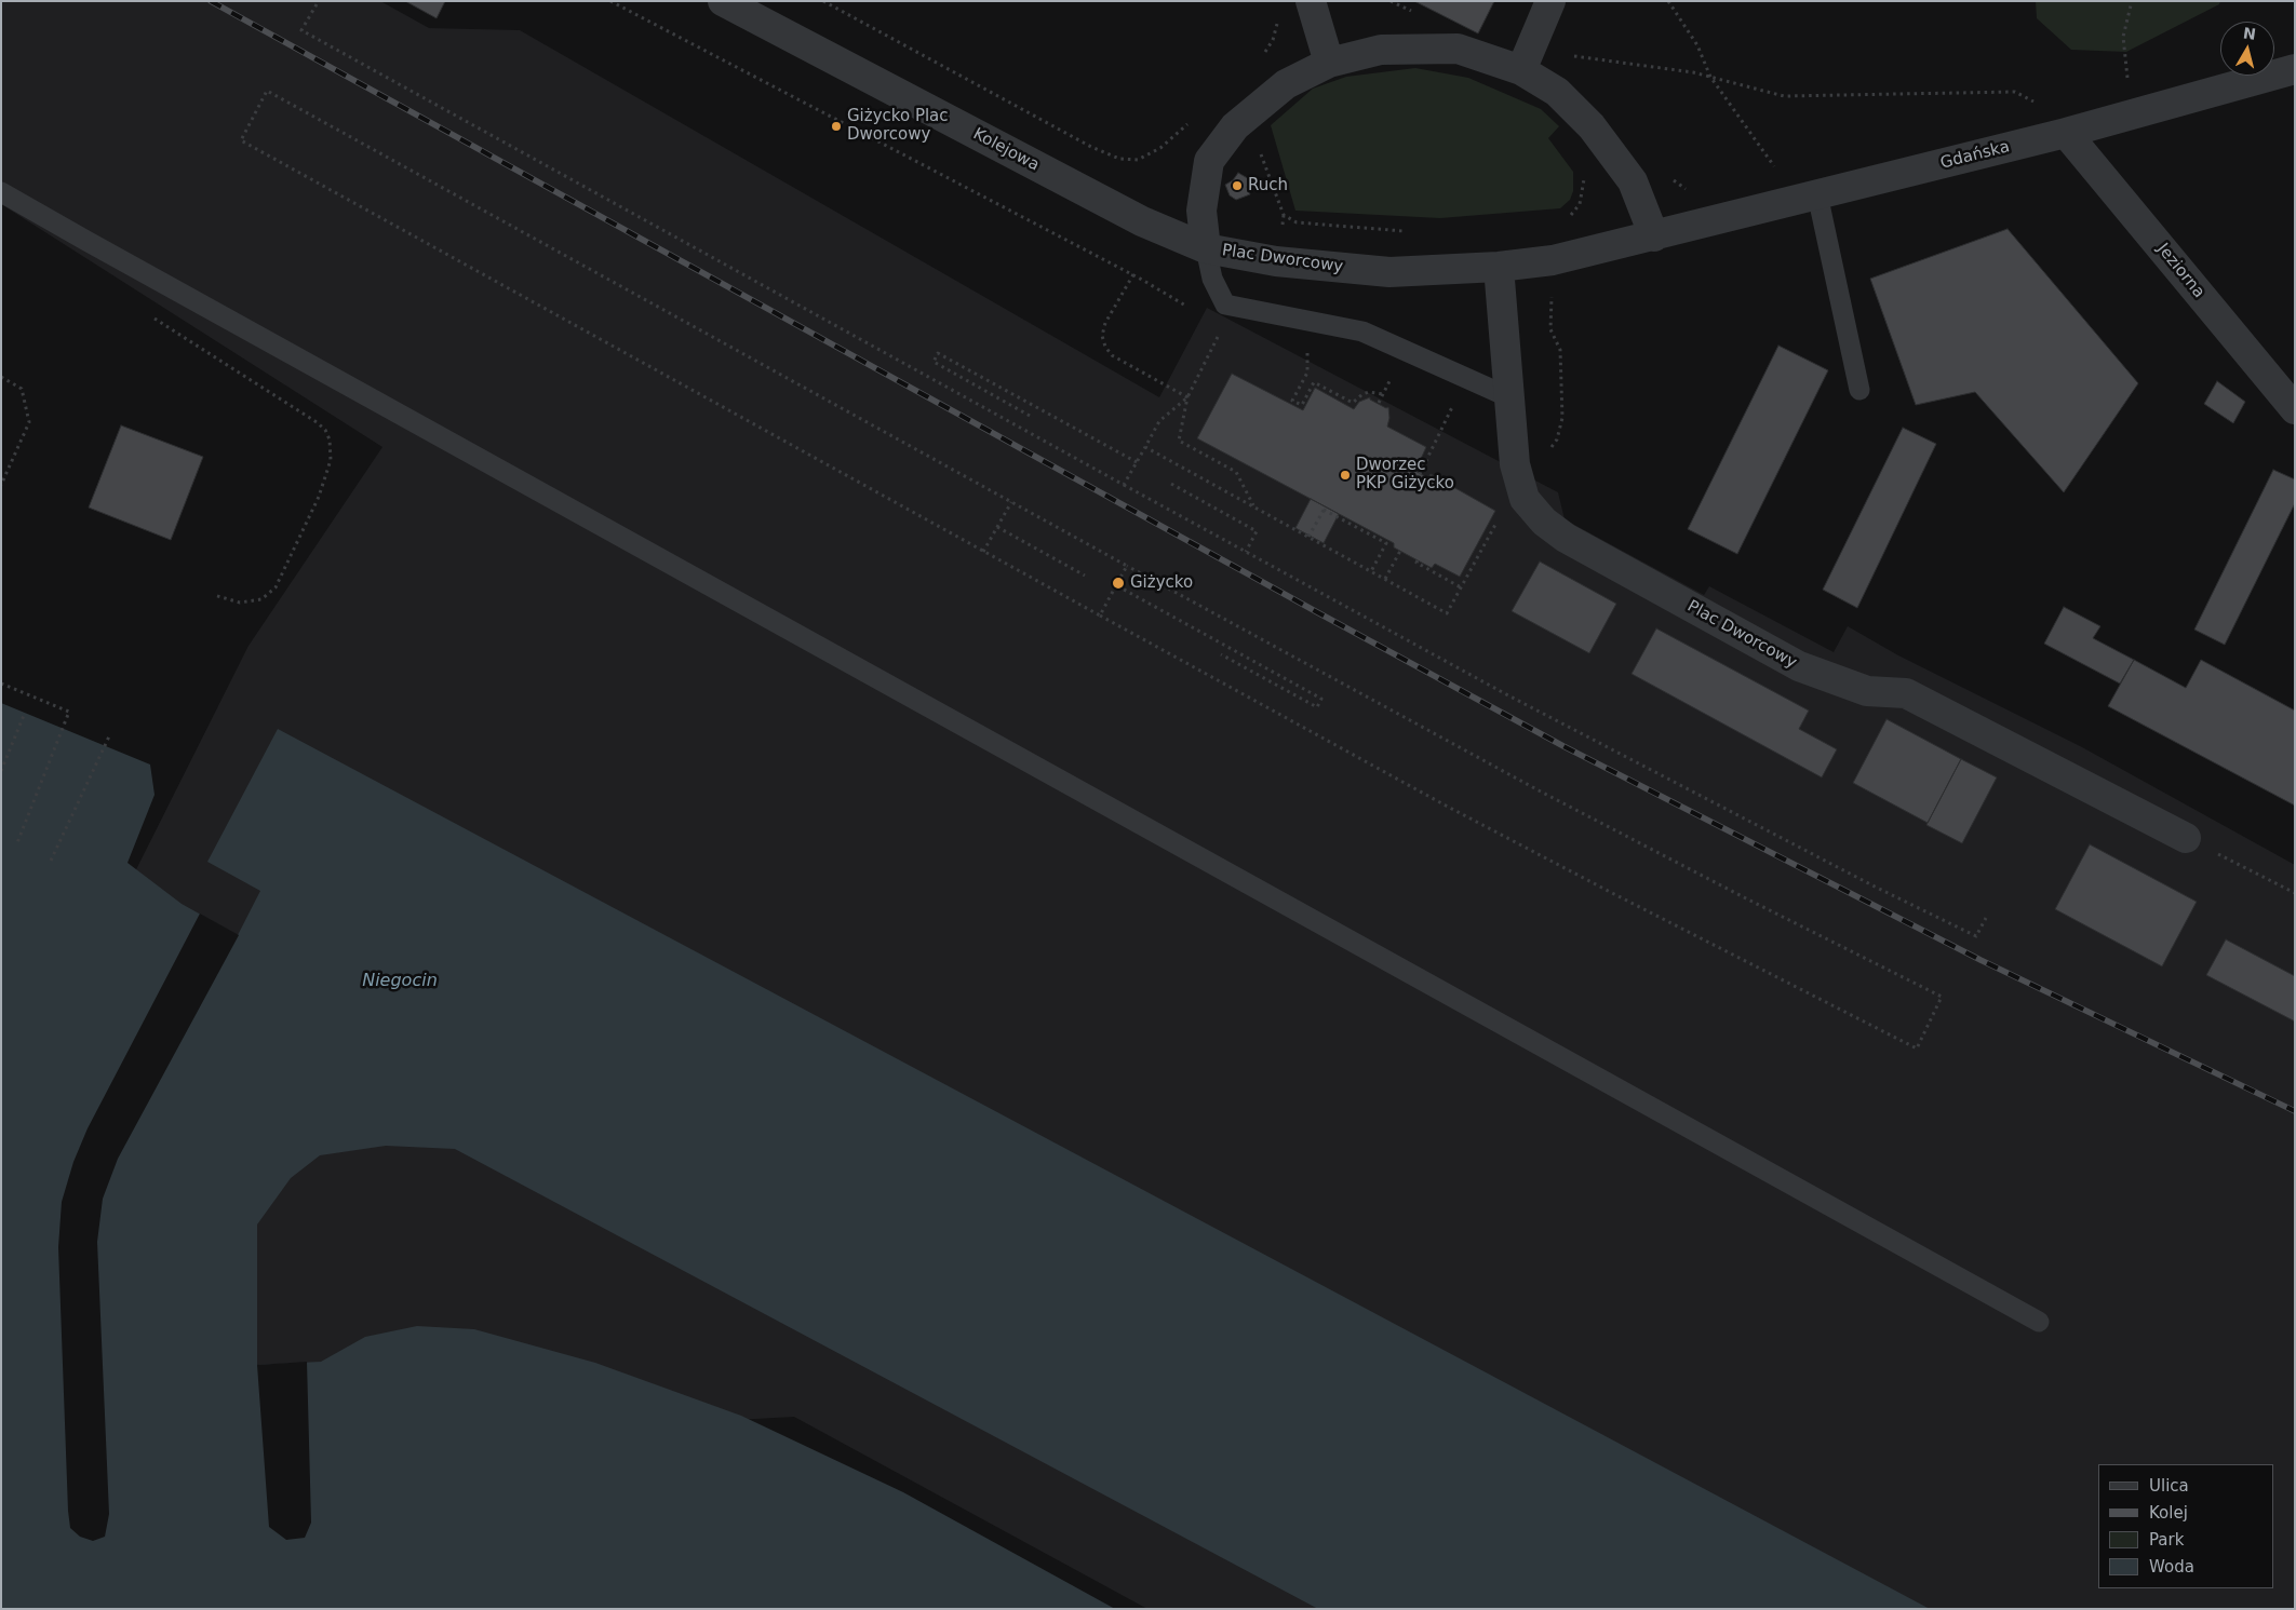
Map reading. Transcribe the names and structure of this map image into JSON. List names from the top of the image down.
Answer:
{
  "streets": {
    "street": [
      "Kolejowa",
      "Gdańska",
      "Plac Dworcowy",
      "Jeziorna"
    ]
  },
  "crossings": [
    ["Kolejowa", "Plac Dworcowy"],
    ["Gdańska", "Plac Dworcowy"],
    ["Gdańska", "Jeziorna"]
  ],
  "water": ["Niegocin"],
  "places": [
    "Giżycko Plac Dworcowy",
    "Ruch",
    "Dworzec PKP Giżycko",
    "Giżycko"
  ],
  "legend": [
    "Ulica",
    "Kolej",
    "Park",
    "Woda"
  ],
  "north": "top"
}
